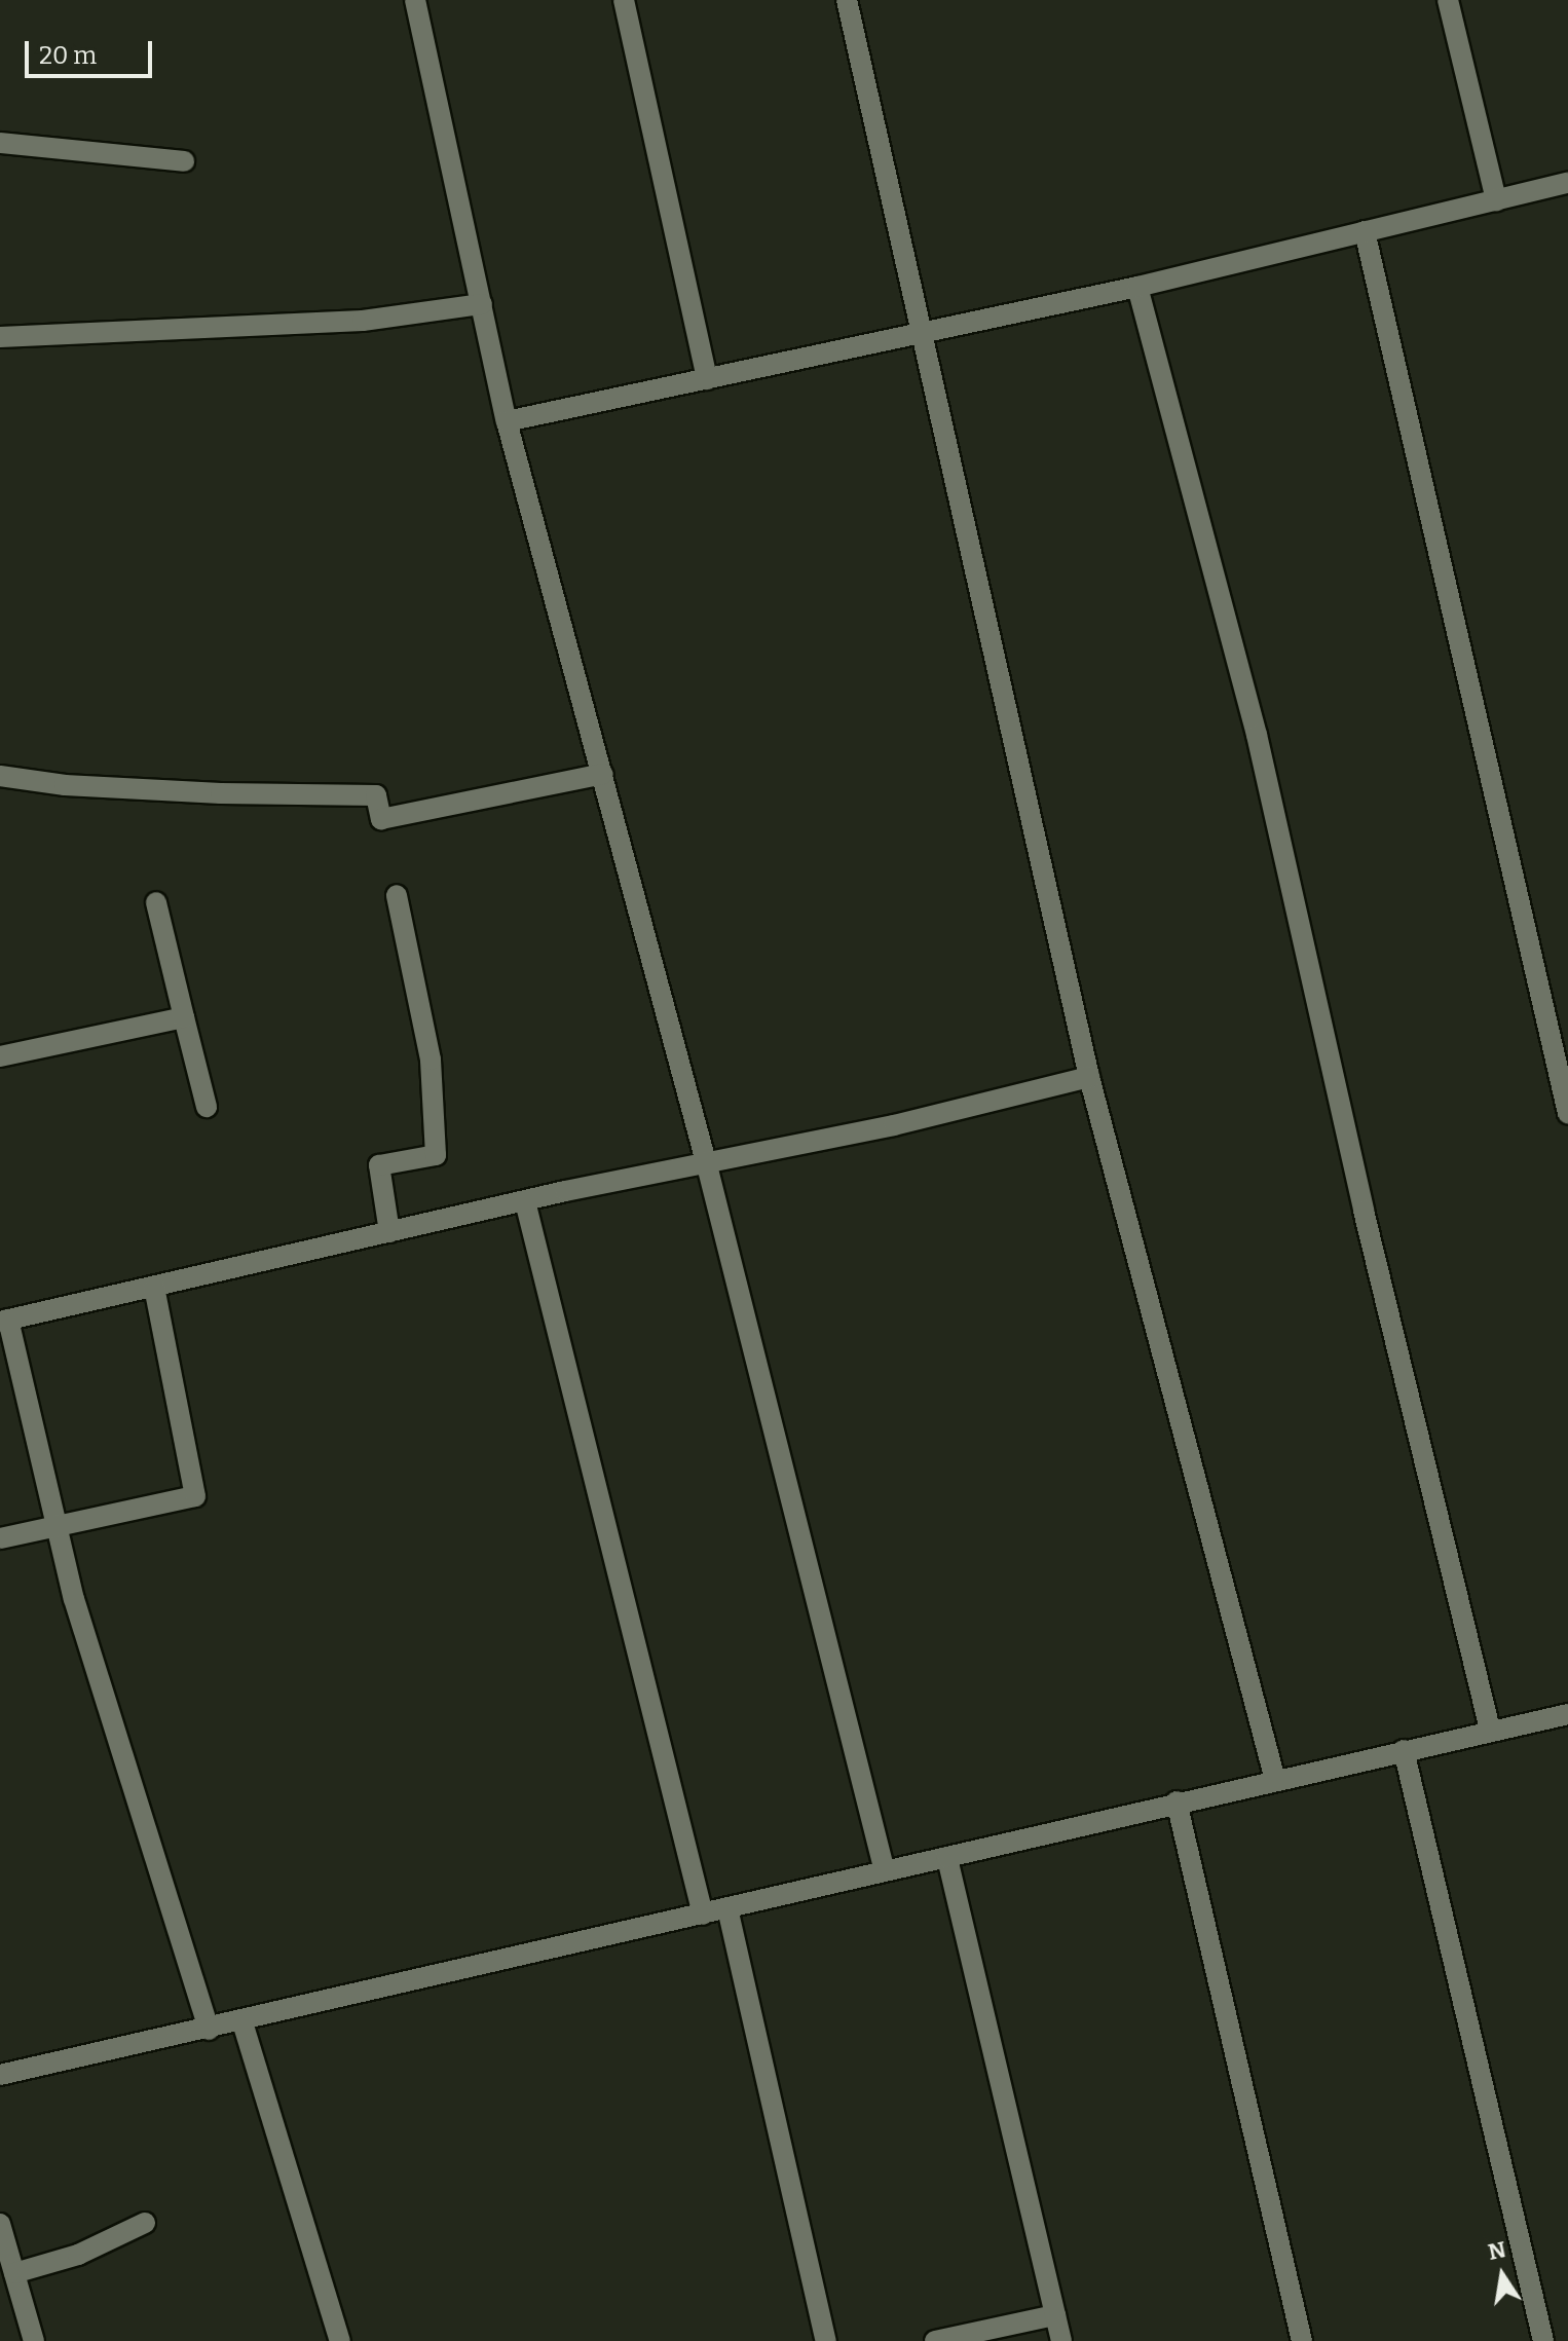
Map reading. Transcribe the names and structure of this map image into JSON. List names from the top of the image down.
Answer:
{
  "scale_bar": "20 m",
  "north": "top"
}
